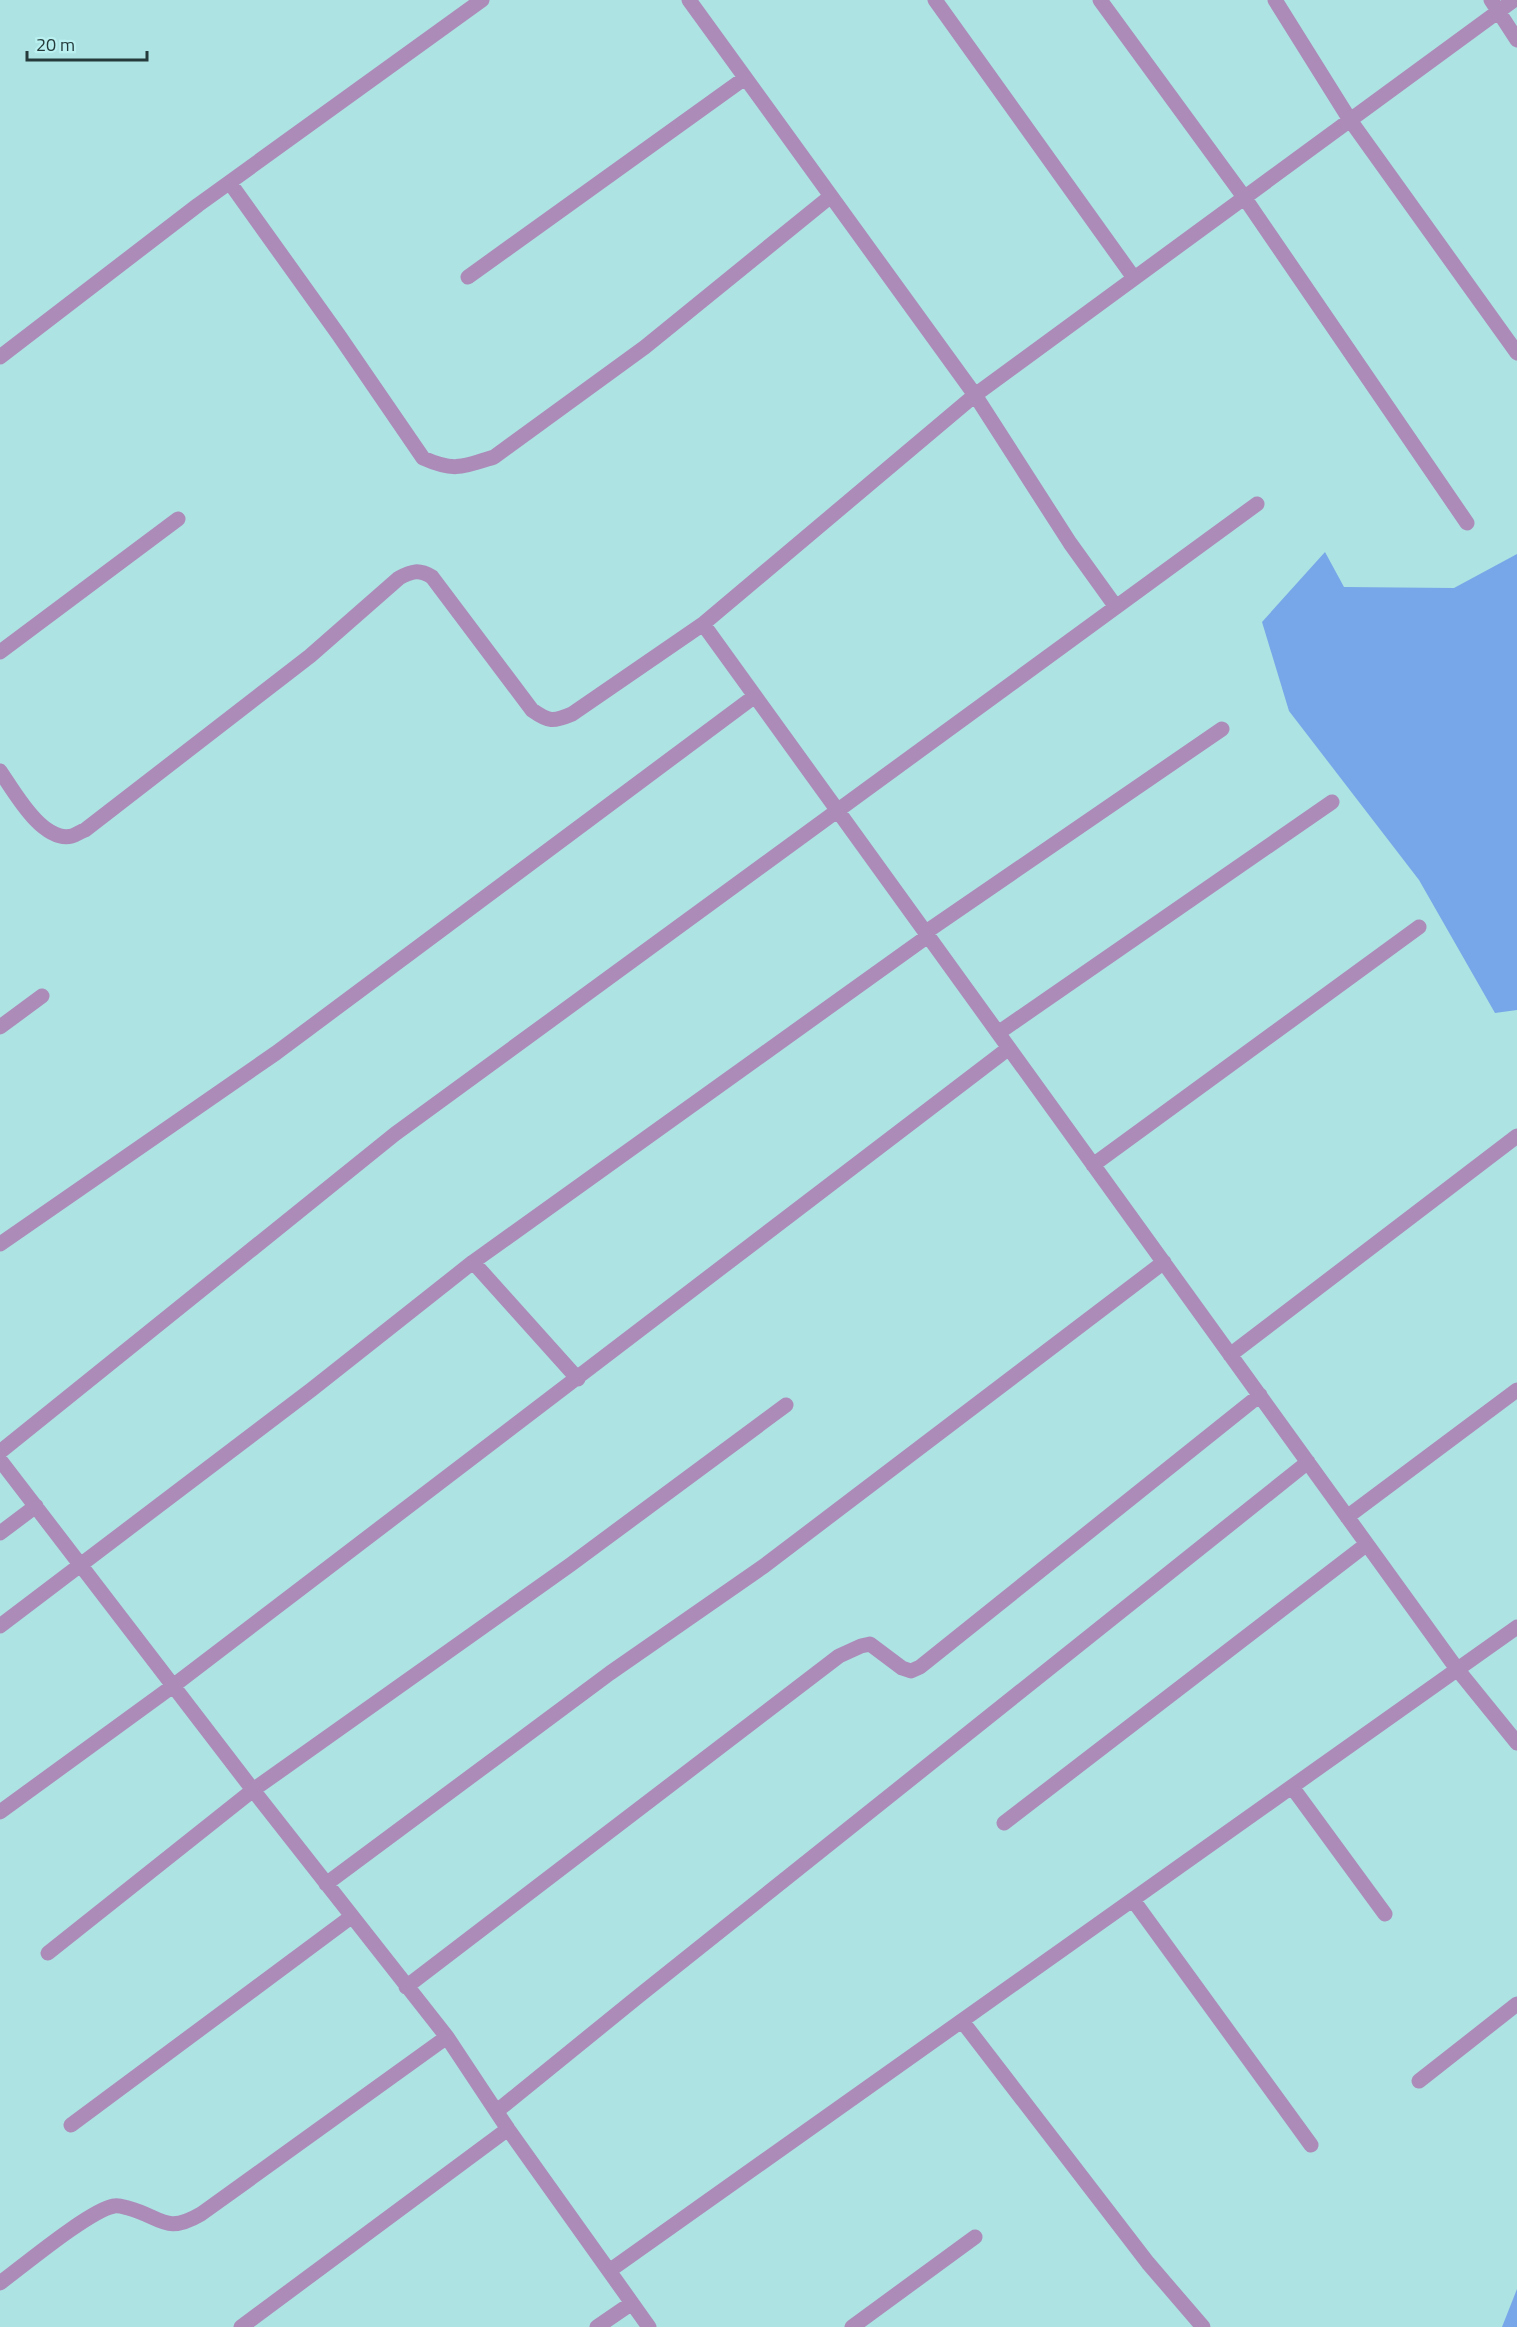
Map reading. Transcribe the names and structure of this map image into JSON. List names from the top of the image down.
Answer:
{
  "scale_bar": "20 m"
}
